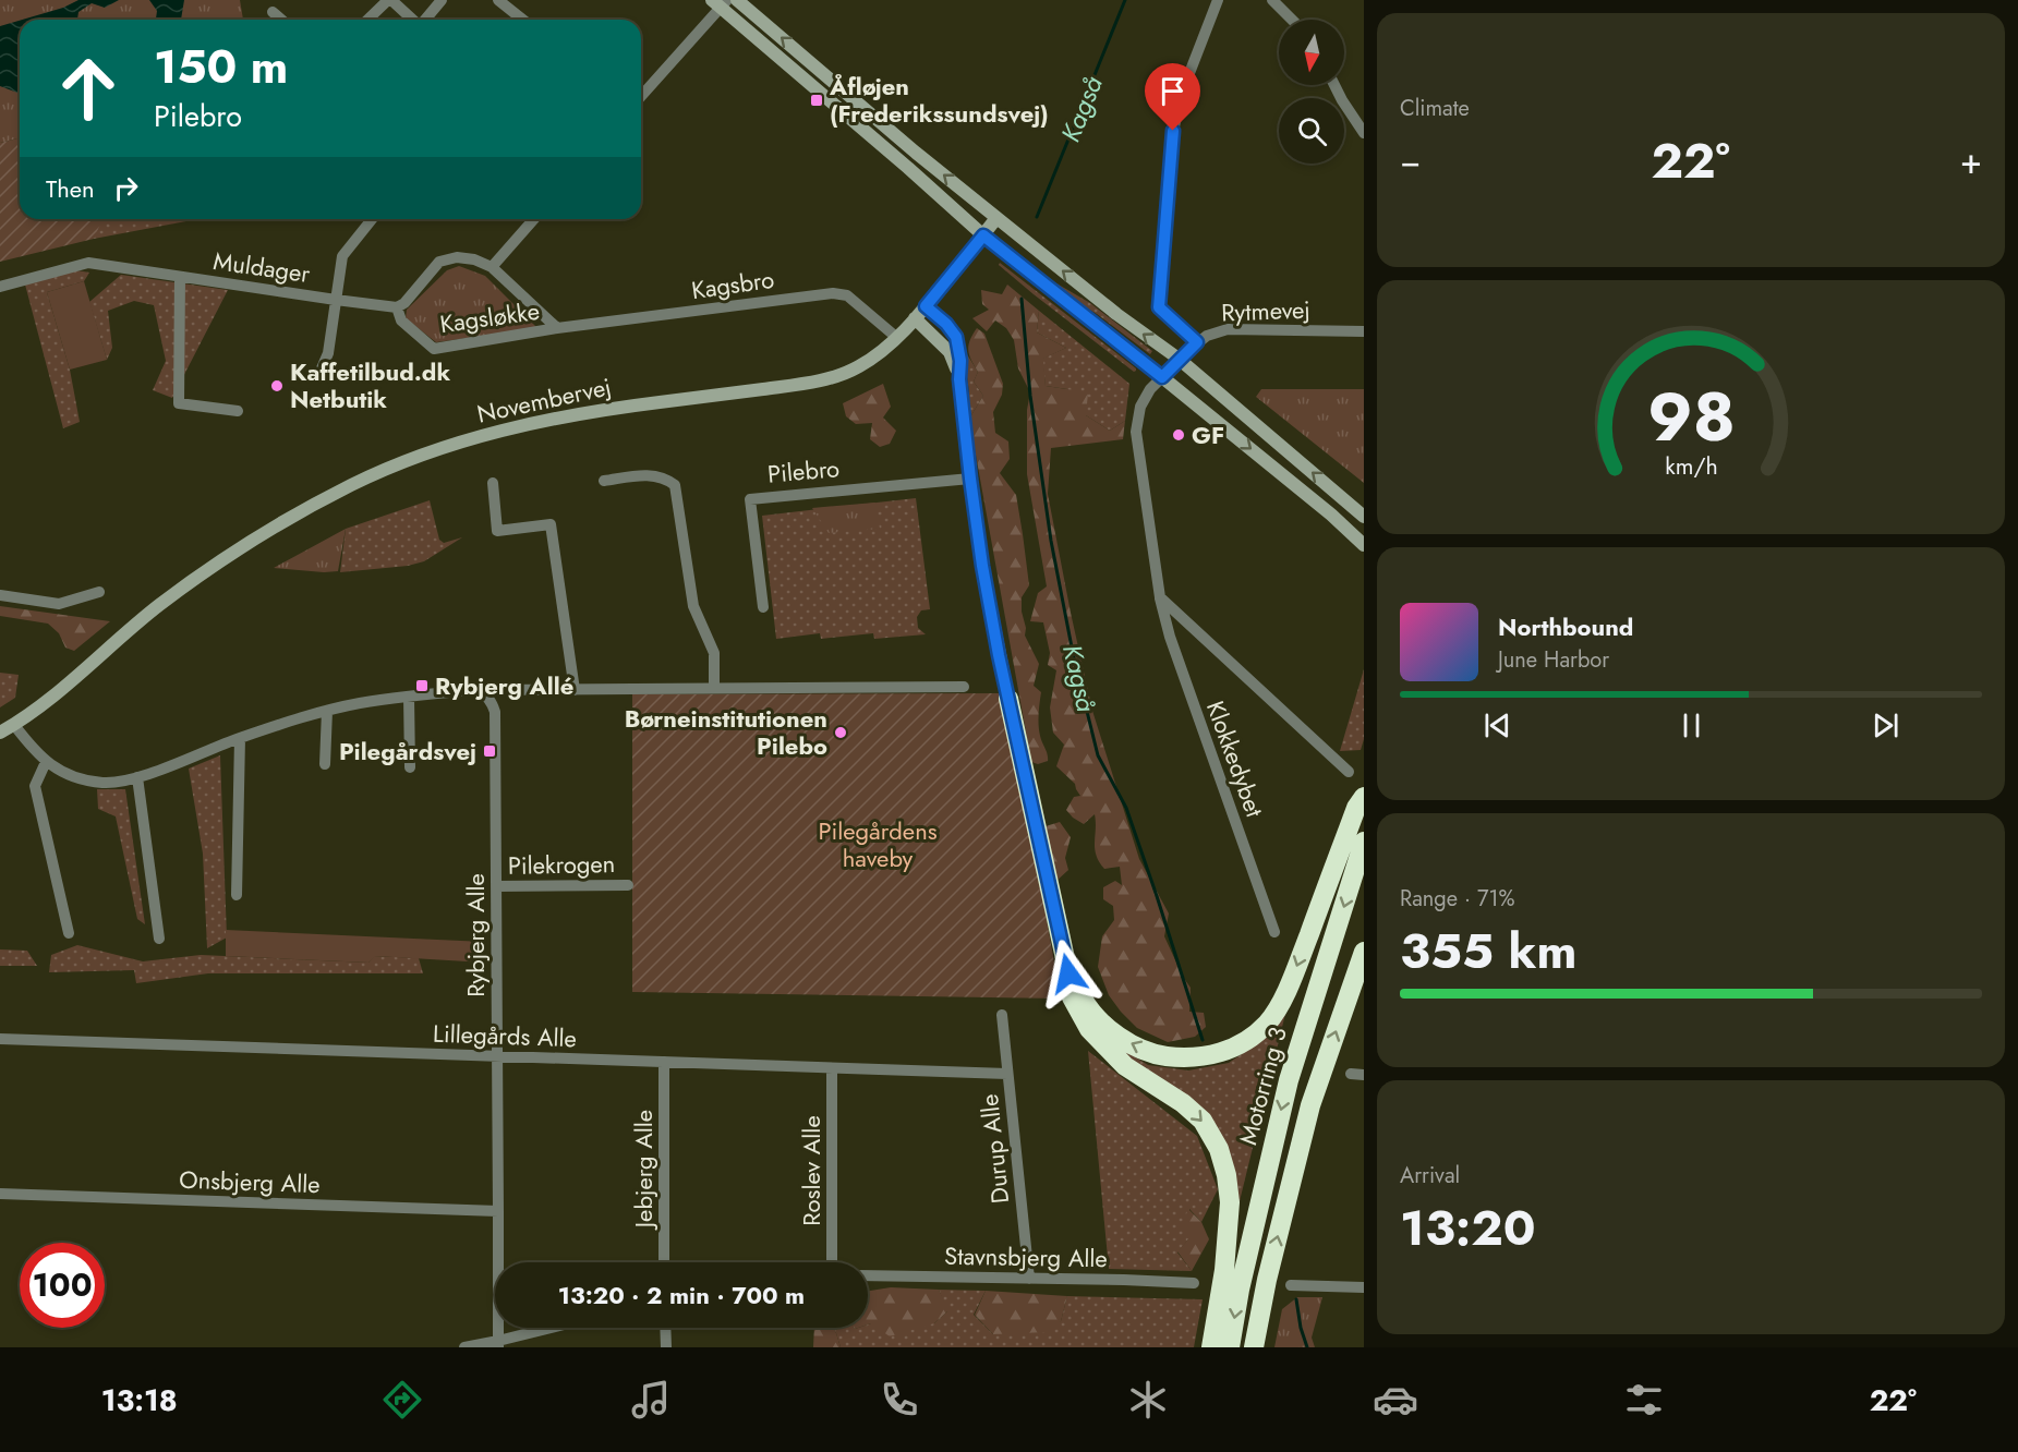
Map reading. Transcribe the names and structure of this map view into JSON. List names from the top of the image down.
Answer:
{
  "streets": {
    "highway": ["Motorring 3"],
    "street": [
      "Muldager",
      "Kagsbro",
      "Rytmevej",
      "Kagsløkke",
      "Novembervej",
      "Pilebro",
      "Klokkedybet",
      "Pilekrogen",
      "Rybjerg Alle",
      "Lillegårds Alle",
      "Durup Alle",
      "Jebjerg Alle",
      "Roslev Alle",
      "Onsbjerg Alle",
      "Stavnsbjerg Alle"
    ]
  },
  "crossings": [
    ["Kagsbro", "Kagsløkke"],
    ["Kagsbro", "Novembervej"],
    ["Rytmevej", "Klokkedybet"],
    ["Pilekrogen", "Rybjerg Alle"],
    ["Rybjerg Alle", "Lillegårds Alle"],
    ["Rybjerg Alle", "Onsbjerg Alle"],
    ["Lillegårds Alle", "Durup Alle"],
    ["Lillegårds Alle", "Jebjerg Alle"],
    ["Lillegårds Alle", "Roslev Alle"],
    ["Durup Alle", "Stavnsbjerg Alle"]
  ],
  "water": ["Kagså"],
  "parks": ["Pilegårdens haveby"],
  "places": {
    "transit": ["Åfløjen (Frederikssundsvej)", "Rybjerg Allé", "Pilegårdsvej"],
    "other": ["Kaffetilbud.dk Netbutik", "GF", "Børneinstitutionen Pilebo"]
  },
  "north": "bottom",
  "page": {
    "tile": [
      "Climate",
      ["Range · 71%", "355 km"],
      ["Arrival", "13:20"]
    ],
    "turn": ["150 m", "Pilebro"],
    "heat": ["−", "22°", "+"],
    "then": "Then",
    "song": ["Northbound", "June Harbor"],
    "limit": "100",
    "trip": "13:20 · 2 min · 700 m",
    "tabs": ["13:18", "22°"],
    "gauge": ["98", "km/h"]
  }
}
